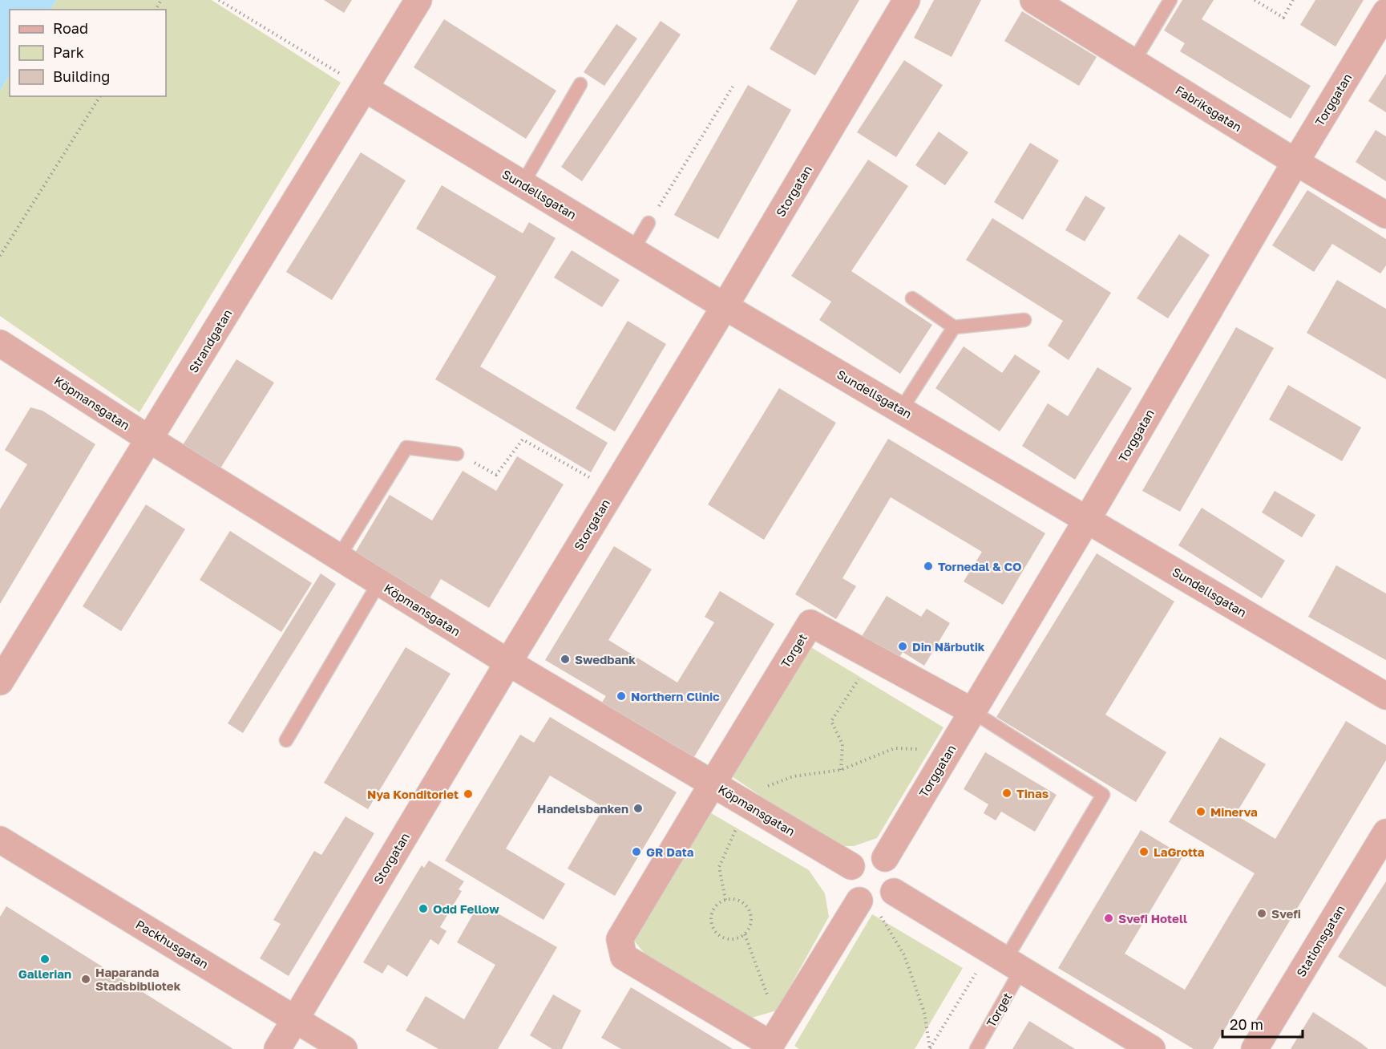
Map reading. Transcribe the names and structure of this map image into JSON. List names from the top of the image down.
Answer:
{
  "streets": {
    "street": [
      "Torggatan",
      "Fabriksgatan",
      "Storgatan",
      "Sundellsgatan",
      "Strandgatan",
      "Köpmansgatan",
      "Torget",
      "Stationsgatan",
      "Packhusgatan"
    ]
  },
  "crossings": [
    ["Torggatan", "Fabriksgatan"],
    ["Torggatan", "Sundellsgatan"],
    ["Torggatan", "Köpmansgatan"],
    ["Torggatan", "Torget"],
    ["Storgatan", "Sundellsgatan"],
    ["Storgatan", "Köpmansgatan"],
    ["Storgatan", "Packhusgatan"],
    ["Sundellsgatan", "Strandgatan"],
    ["Strandgatan", "Köpmansgatan"],
    ["Köpmansgatan", "Torget"]
  ],
  "places": [
    "Tornedal & CO",
    "Din Närbutik",
    "Swedbank",
    "Northern Clinic",
    "Tinas",
    "Nya Konditoriet",
    "Handelsbanken",
    "Minerva",
    "GR Data",
    "LaGrotta",
    "Odd Fellow",
    "Svefi",
    "Svefi Hotell",
    "Gallerian",
    "Haparanda Stadsbibliotek"
  ],
  "legend": ["Road", "Park", "Building"],
  "scale_bar": "20 m"
}
